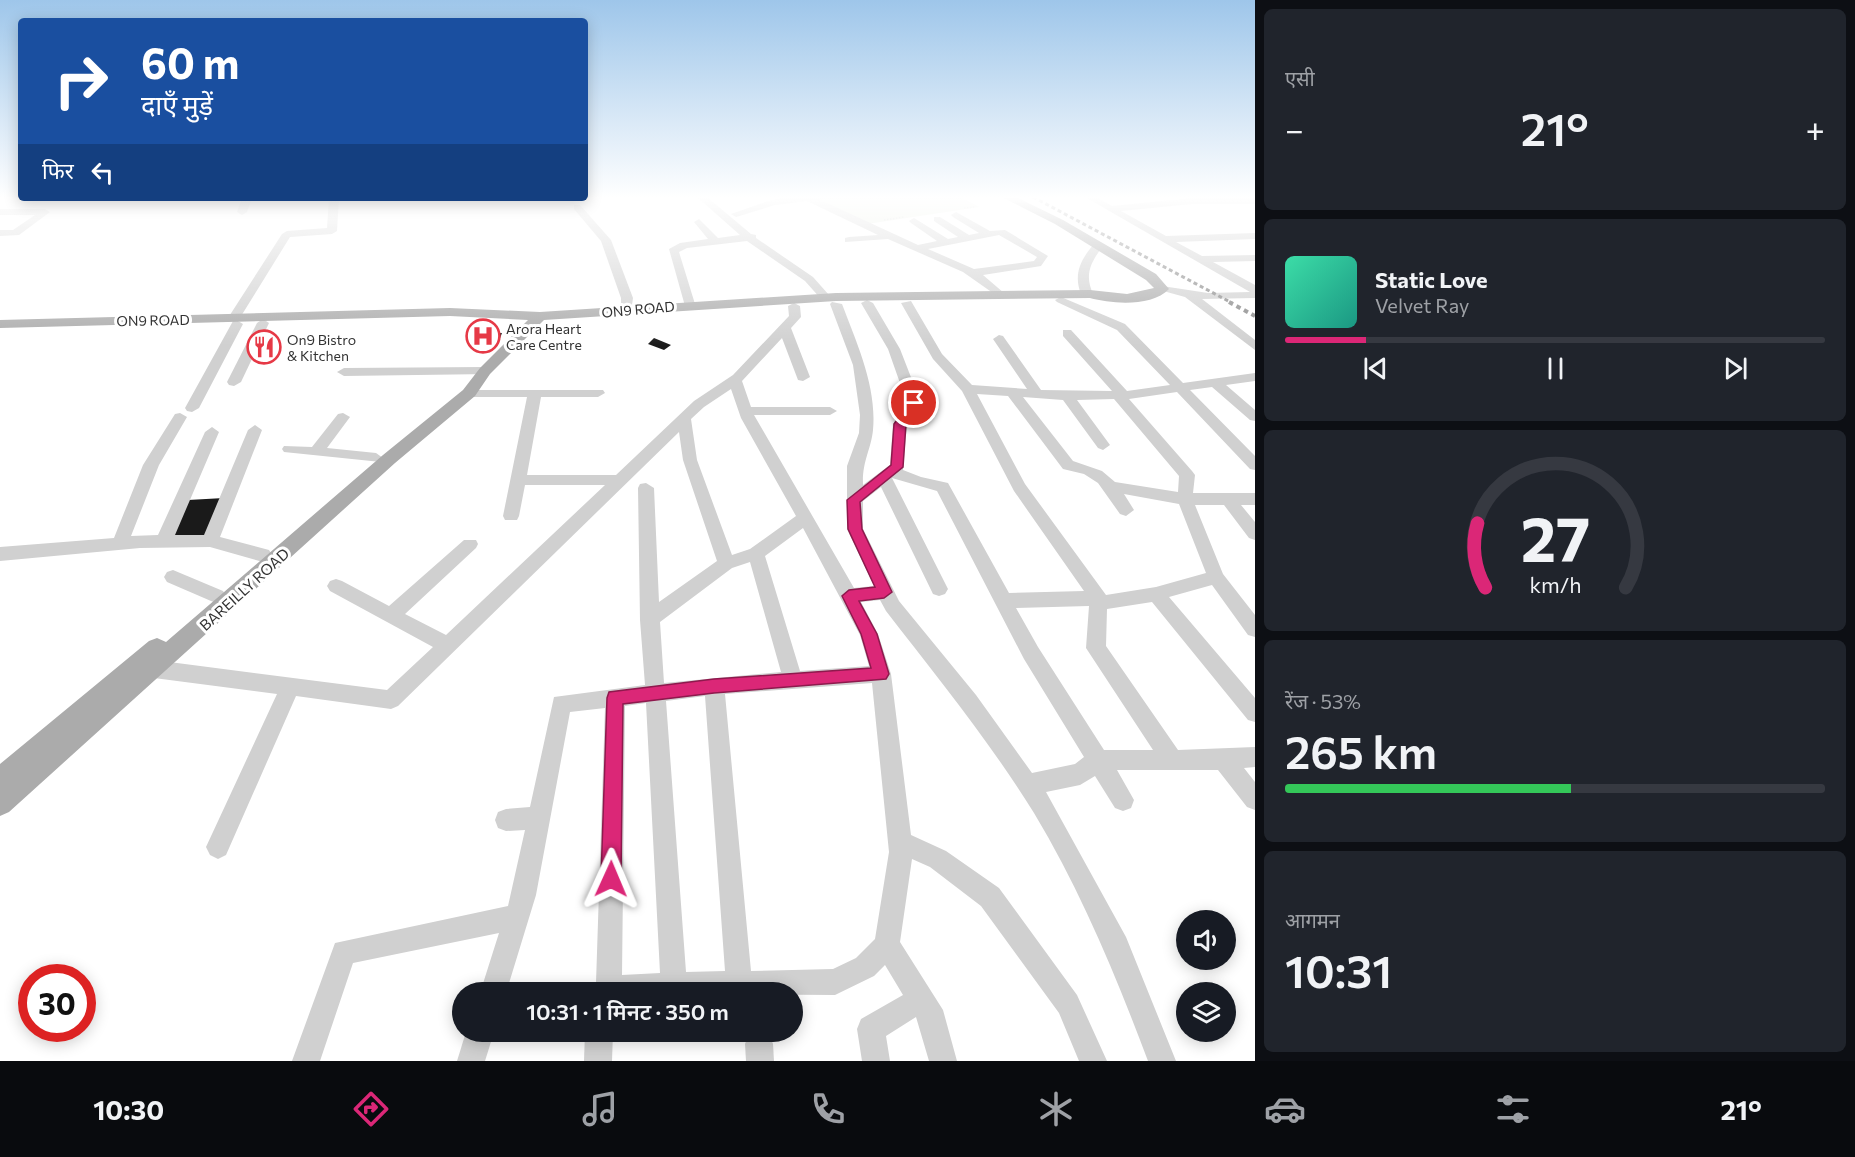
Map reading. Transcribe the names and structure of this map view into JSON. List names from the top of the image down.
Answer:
{
  "streets": {
    "main road": ["ON9 ROAD", "BAREILLY ROAD"]
  },
  "crossings": [
    ["ON9 ROAD", "BAREILLY ROAD"]
  ],
  "places": {
    "hospital": ["Arora Heart Care Centre"],
    "restaurant": ["On9 Bistro & Kitchen"]
  },
  "page": {
    "tile": [
      "एसी",
      ["रेंज · 53%", "265 km"],
      ["आगमन", "10:31"]
    ],
    "turn": ["60 m", "दाएँ मुड़ें"],
    "heat": ["−", "21°", "+"],
    "then": "फिर",
    "song": ["Static Love", "Velvet Ray"],
    "limit": "30",
    "trip": "10:31 · 1 मिनट · 350 m",
    "tabs": ["10:30", "21°"],
    "gauge": ["27", "km/h"]
  }
}
